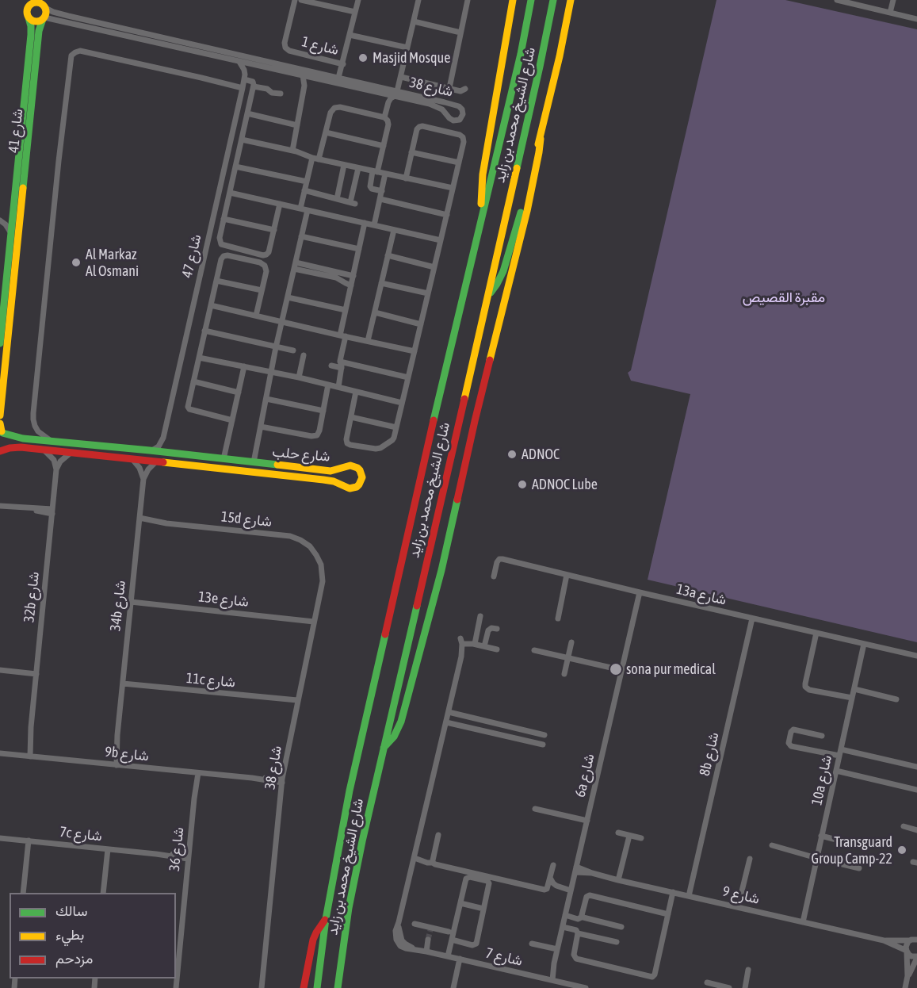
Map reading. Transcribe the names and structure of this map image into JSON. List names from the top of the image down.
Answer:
{
  "streets": {
    "main road": ["شارع الشيخ محمد بن زايد", "شارع 41", "شارع حلب"],
    "street": [
      "شارع 1",
      "شارع 38",
      "شارع 47",
      "15d شارع",
      "13a شارع",
      "32b شارع",
      "13e شارع",
      "34b شارع",
      "11c شارع",
      "9b شارع",
      "8b شارع",
      "6a شارع",
      "10a شارع",
      "7c شارع",
      "شارع 36",
      "شارع 9",
      "شارع 7"
    ]
  },
  "crossings": [
    ["شارع 38", "شارع 41"],
    ["شارع 38", "شارع 47"],
    ["شارع 38", "15d شارع"],
    ["شارع 38", "13e شارع"],
    ["شارع 38", "11c شارع"],
    ["شارع 38", "9b شارع"],
    ["15d شارع", "34b شارع"],
    ["13a شارع", "8b شارع"],
    ["13a شارع", "6a شارع"],
    ["13a شارع", "10a شارع"],
    ["32b شارع", "9b شارع"],
    ["13e شارع", "34b شارع"],
    ["34b شارع", "11c شارع"],
    ["34b شارع", "9b شارع"],
    ["9b شارع", "شارع 36"],
    ["8b شارع", "شارع 9"],
    ["6a شارع", "شارع 9"],
    ["6a شارع", "شارع 7"],
    ["10a شارع", "شارع 9"],
    ["7c شارع", "شارع 36"]
  ],
  "parks": ["مقبرة القصيص"],
  "places": [
    "Masjid Mosque",
    "Al Markaz Al Osmani",
    "ADNOC",
    "ADNOC Lube",
    "sona pur medical",
    "Transguard Group Camp-22"
  ],
  "legend": ["سالك", "بطيء", "مزدحم"]
}
